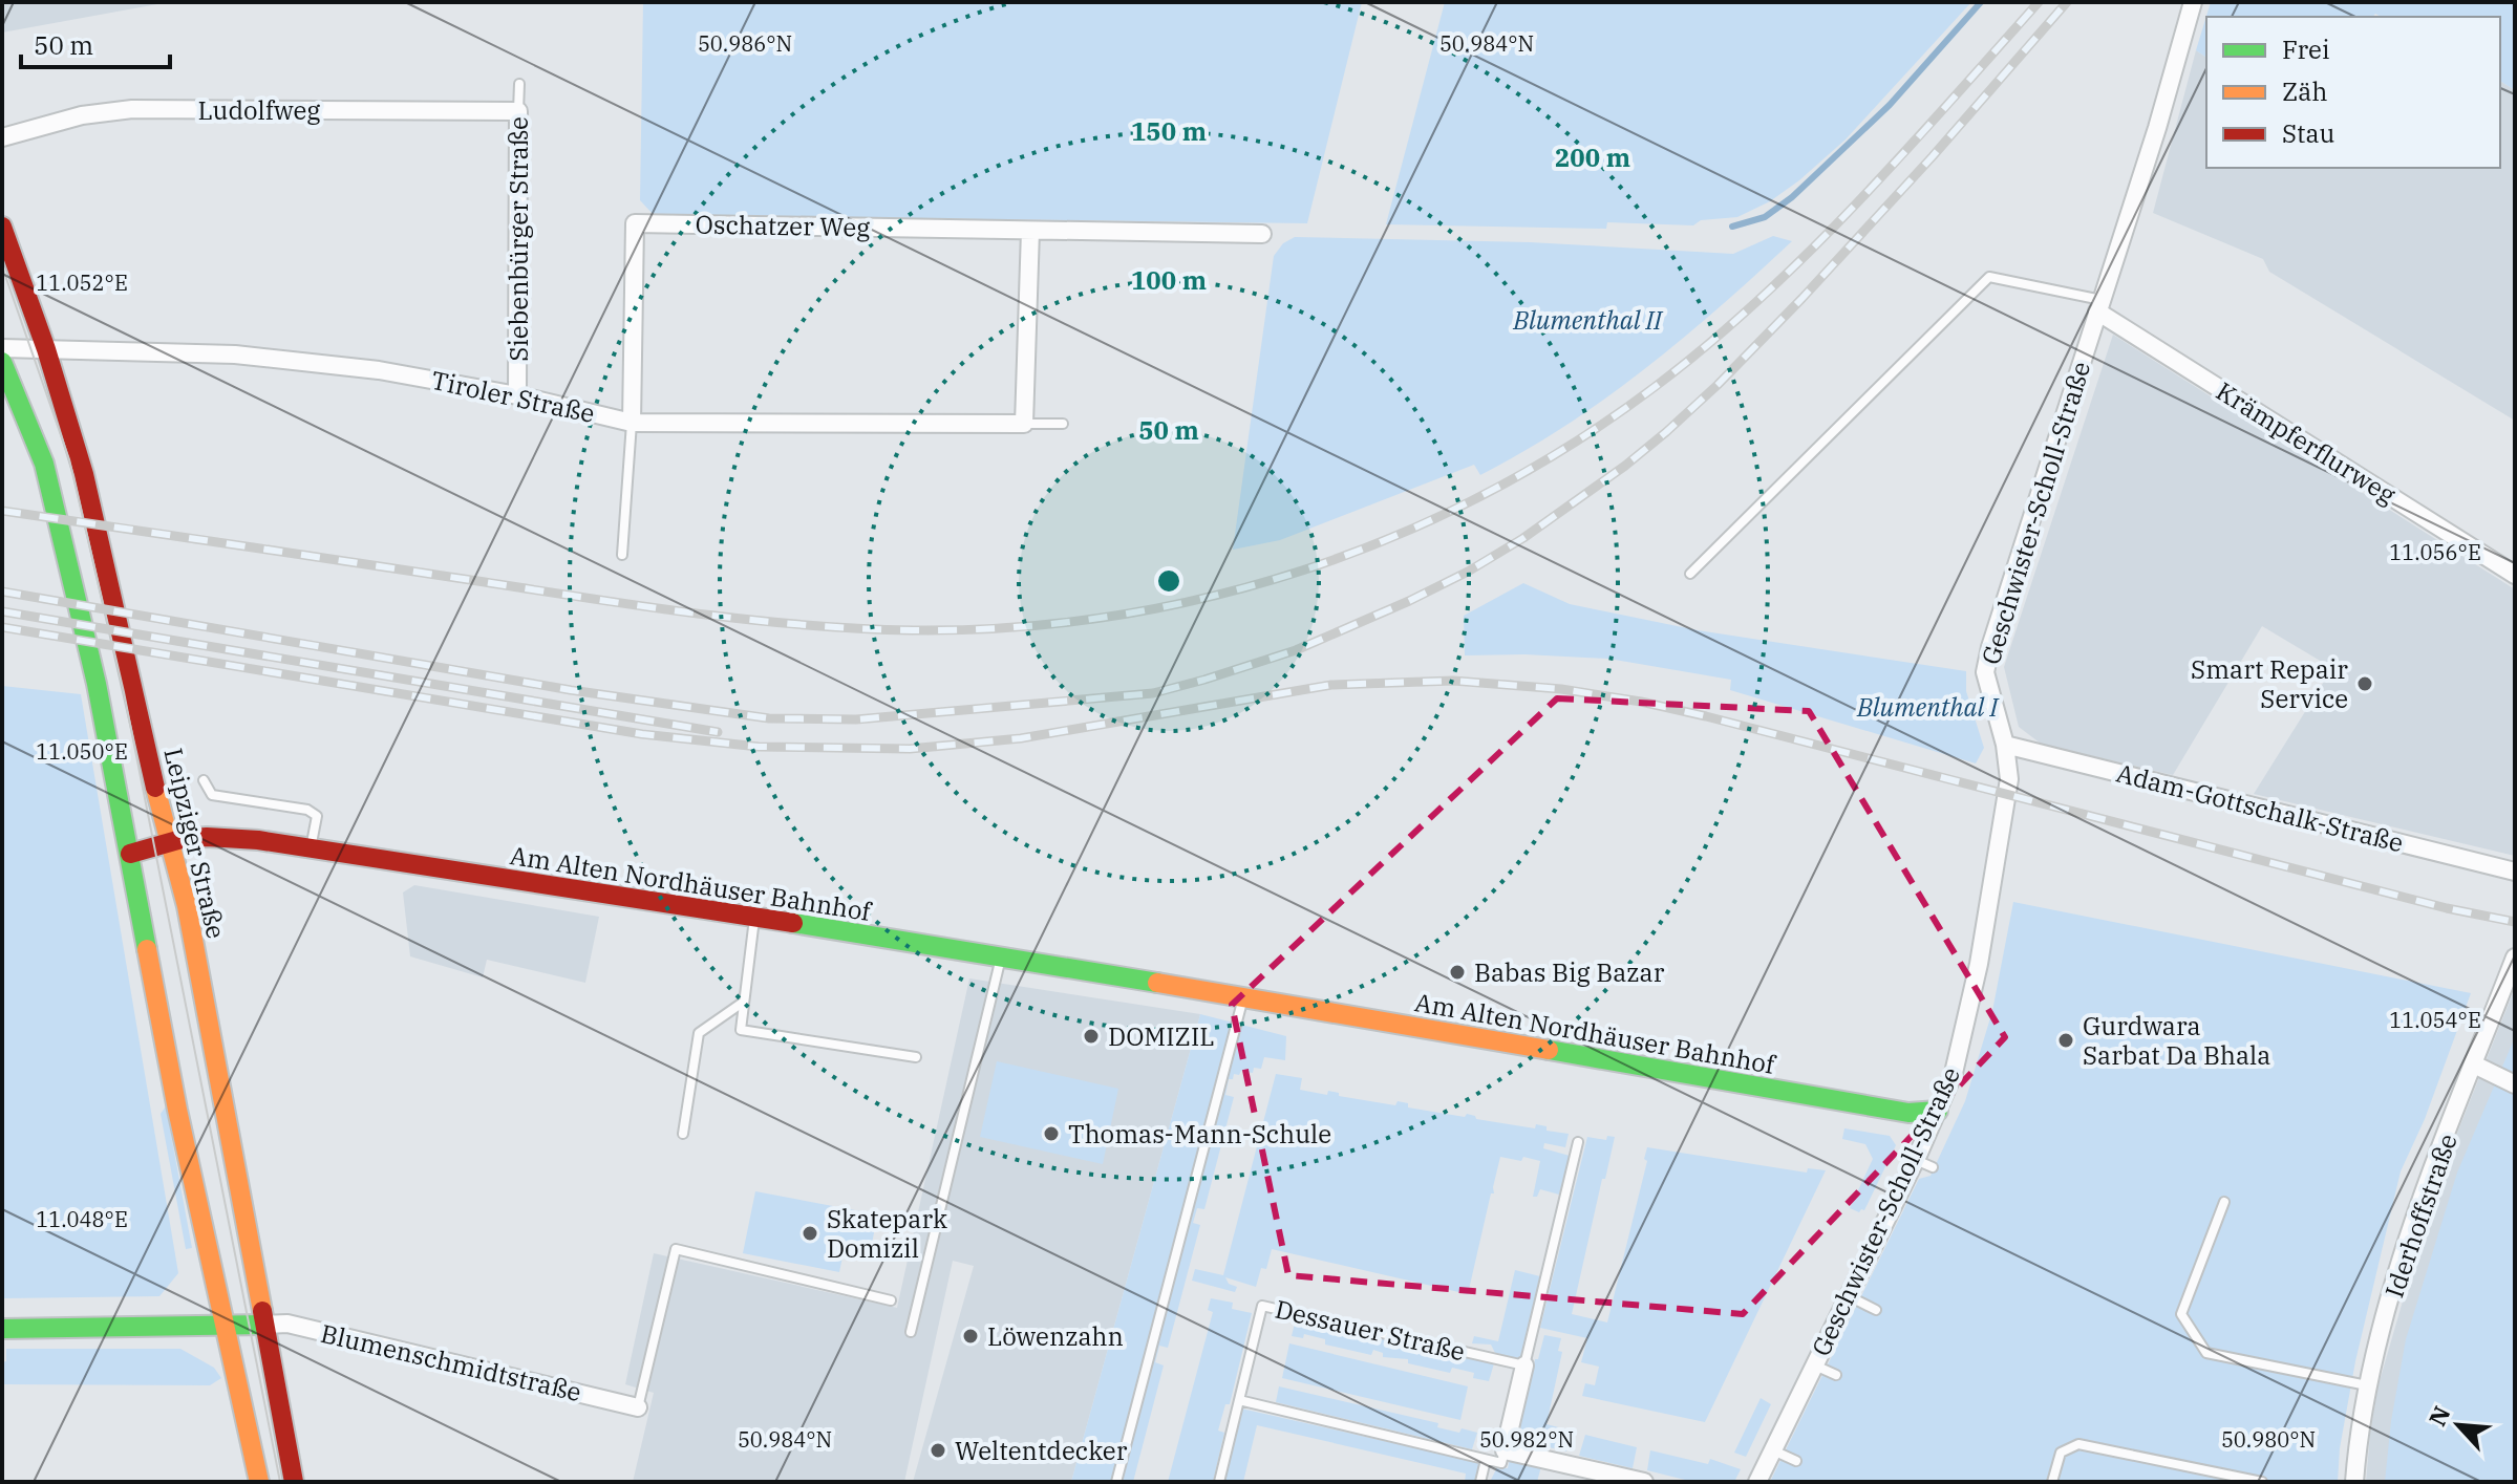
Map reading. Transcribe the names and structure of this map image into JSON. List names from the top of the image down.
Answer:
{
  "streets": {
    "main road": ["Leipziger Straße", "Am Alten Nordhäuser Bahnhof"],
    "street": [
      "Ludolfweg",
      "Oschatzer Weg",
      "Siebenbürger Straße",
      "Tiroler Straße",
      "Krämpferflurweg",
      "Geschwister-Scholl-Straße",
      "Adam-Gottschalk-Straße",
      "Iderhoffstraße",
      "Blumenschmidtstraße"
    ],
    "lane": ["Dessauer Straße"]
  },
  "crossings": [
    ["Ludolfweg", "Siebenbürger Straße"],
    ["Oschatzer Weg", "Tiroler Straße"],
    ["Siebenbürger Straße", "Tiroler Straße"],
    ["Tiroler Straße", "Leipziger Straße"],
    ["Krämpferflurweg", "Geschwister-Scholl-Straße"],
    ["Geschwister-Scholl-Straße", "Adam-Gottschalk-Straße"],
    ["Geschwister-Scholl-Straße", "Am Alten Nordhäuser Bahnhof"],
    ["Leipziger Straße", "Am Alten Nordhäuser Bahnhof"],
    ["Leipziger Straße", "Blumenschmidtstraße"]
  ],
  "parks": ["Blumenthal II", "Blumenthal I"],
  "places": [
    "Smart Repair Service",
    "Babas Big Bazar",
    "DOMIZIL",
    "Gurdwara Sarbat Da Bhala",
    "Thomas-Mann-Schule",
    "Skatepark Domizil",
    "Löwenzahn",
    "Weltentdecker"
  ],
  "legend": ["Frei", "Zäh", "Stau"],
  "scale_bar": "50 m",
  "north": "top left",
  "coordinates": [
    "50.986°N",
    "50.984°N",
    "11.052°E",
    "11.056°E",
    "11.050°E",
    "11.054°E",
    "11.048°E",
    "50.982°N",
    "50.980°N"
  ],
  "rings": [
    "150 m",
    "200 m",
    "100 m",
    "50 m"
  ]
}
